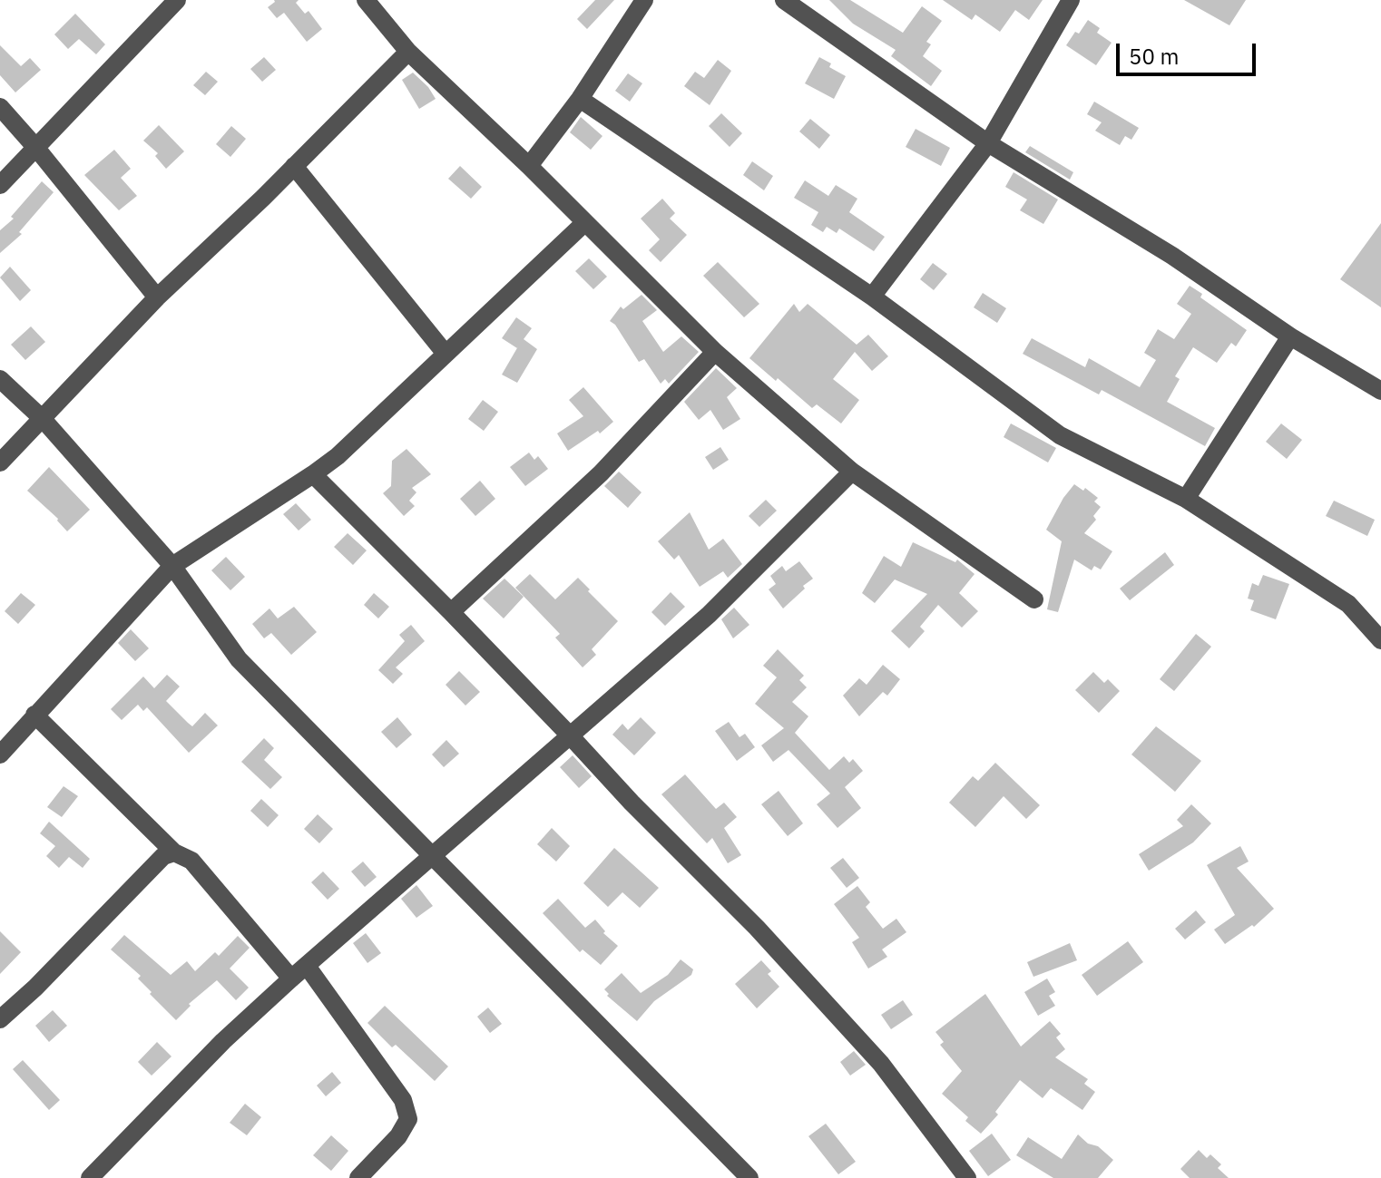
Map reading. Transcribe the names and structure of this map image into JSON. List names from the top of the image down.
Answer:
{
  "scale_bar": "50 m"
}
